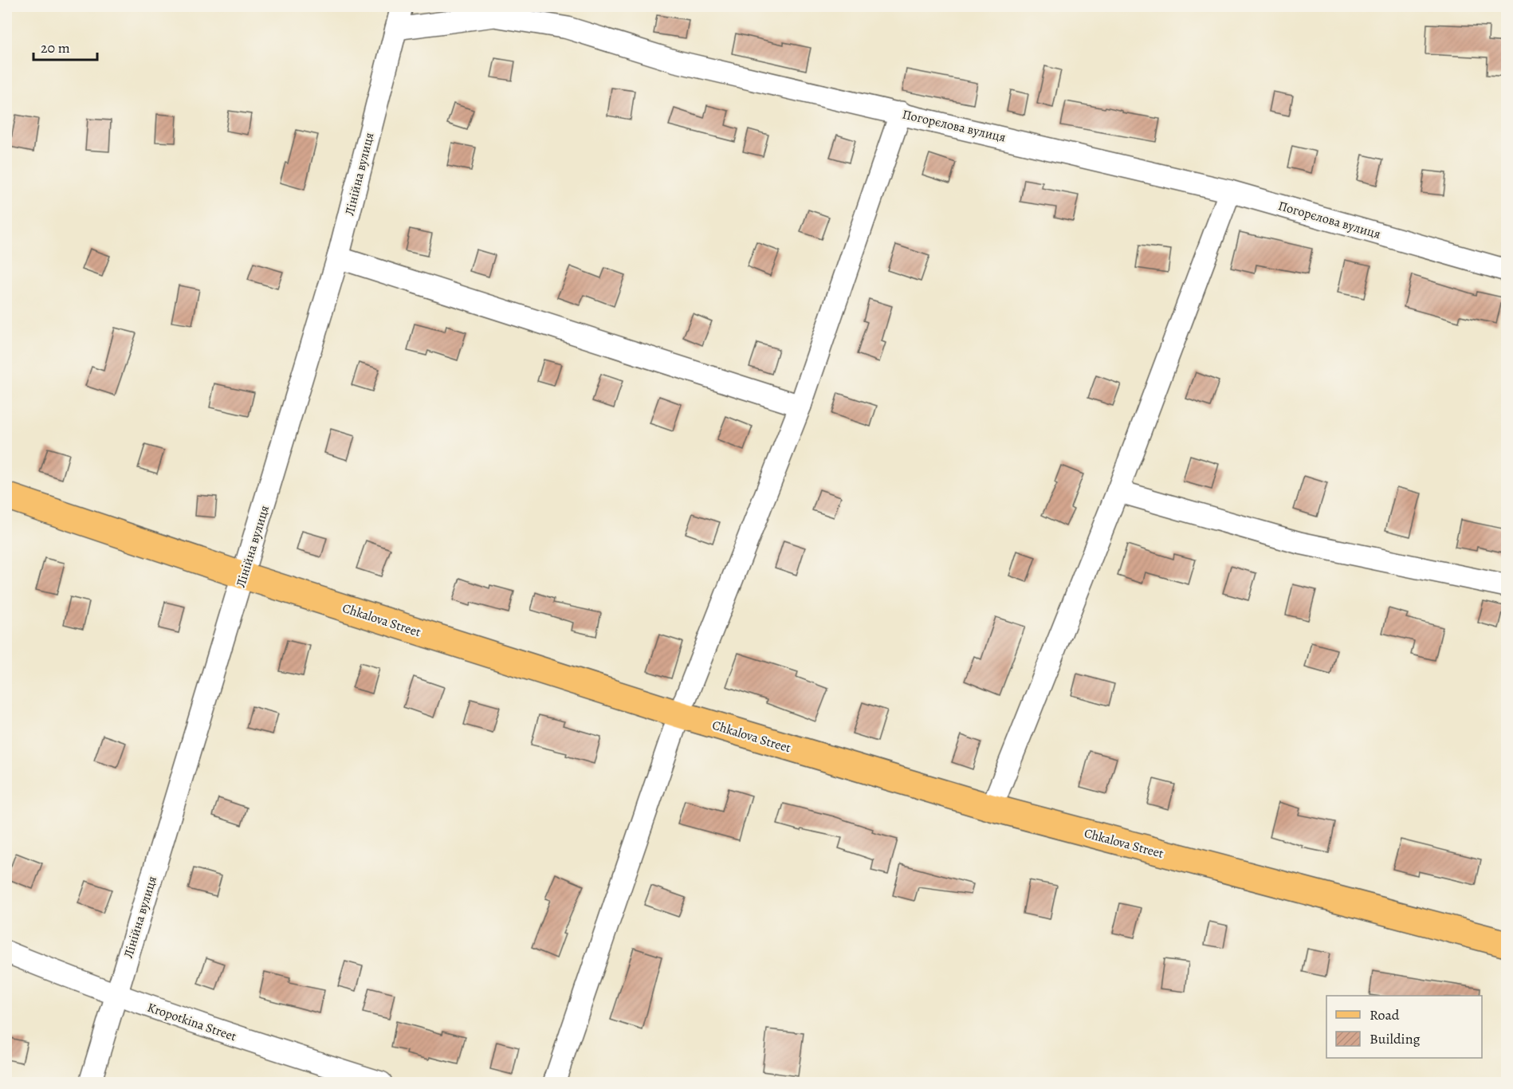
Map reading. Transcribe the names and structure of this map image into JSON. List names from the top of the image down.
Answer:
{
  "streets": {
    "main road": ["Chkalova Street"],
    "street": ["Погорєлова вулиця", "Лінійна вулиця", "Kropotkina Street"]
  },
  "crossings": [
    ["Погорєлова вулиця", "Лінійна вулиця"],
    ["Лінійна вулиця", "Chkalova Street"],
    ["Лінійна вулиця", "Kropotkina Street"]
  ],
  "legend": ["Road", "Building"],
  "scale_bar": "20 m"
}
